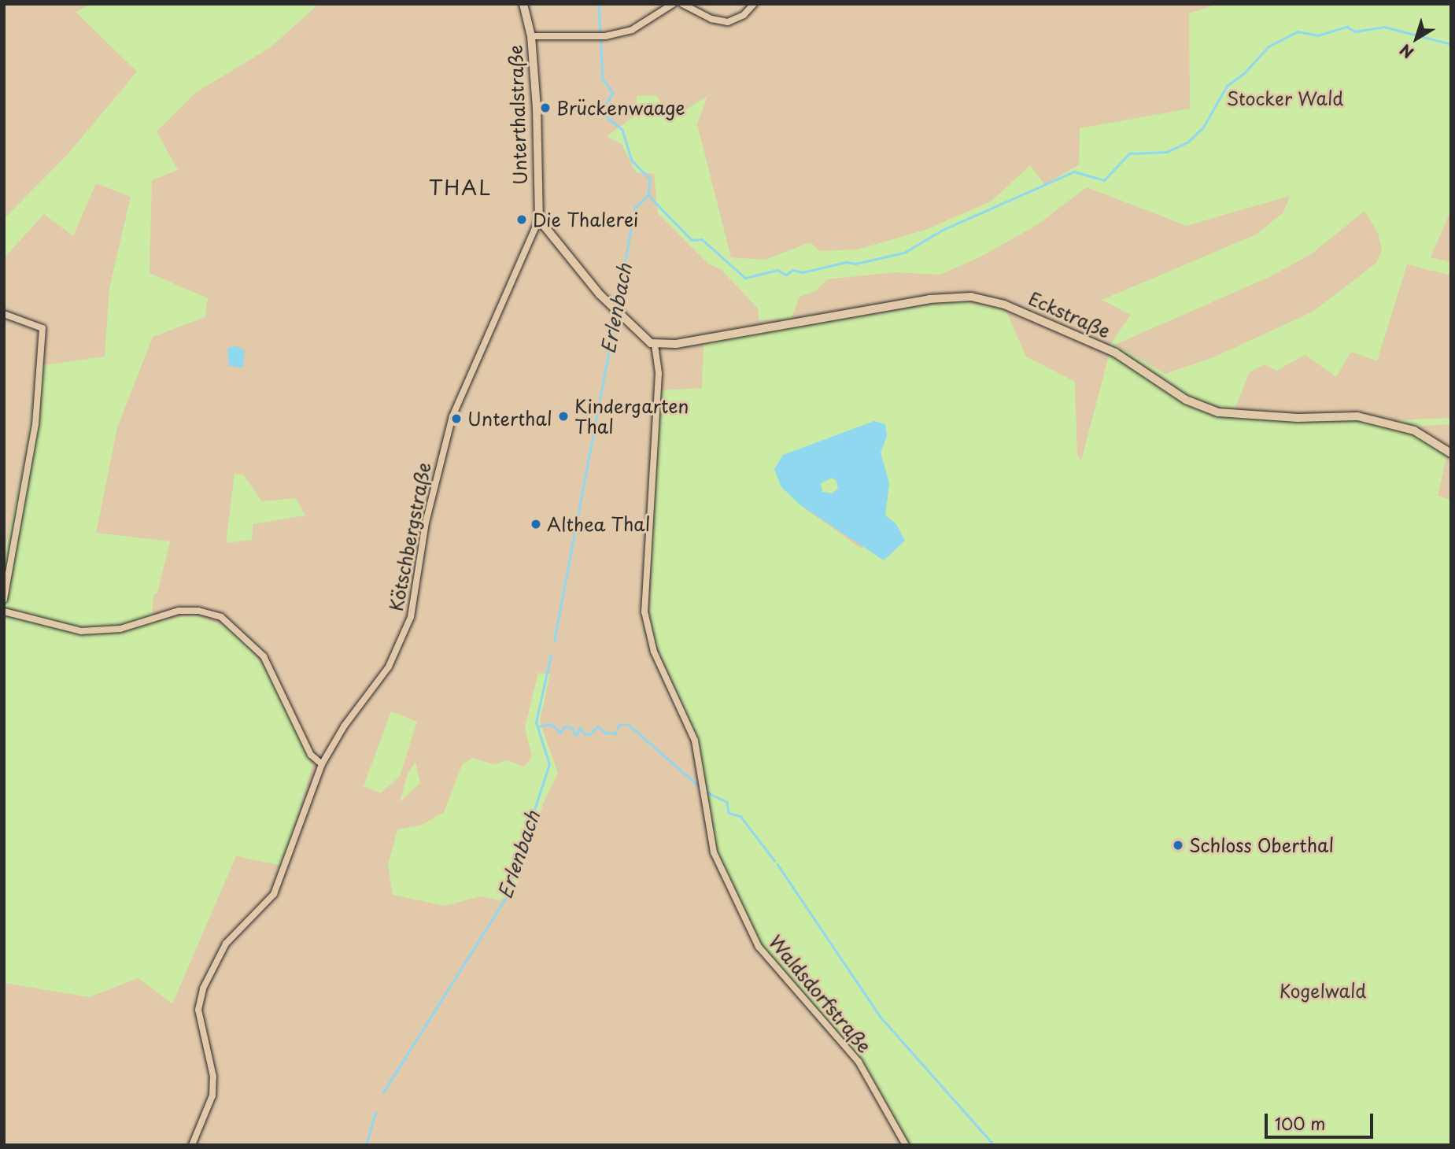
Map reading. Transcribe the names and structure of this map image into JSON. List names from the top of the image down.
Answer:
{
  "streets": {
    "street": [
      "Unterthalstraße",
      "Eckstraße",
      "Kötschbergstraße",
      "Waldsdorfstraße"
    ]
  },
  "crossings": [
    ["Unterthalstraße", "Kötschbergstraße"],
    ["Eckstraße", "Waldsdorfstraße"]
  ],
  "districts": ["THAL"],
  "water": ["Erlenbach"],
  "parks": ["Stocker Wald", "Kogelwald"],
  "places": [
    "Brückenwaage",
    "Die Thalerei",
    "Kindergarten Thal",
    "Unterthal",
    "Althea Thal",
    "Schloss Oberthal"
  ],
  "scale_bar": "100 m",
  "north": "bottom left"
}
